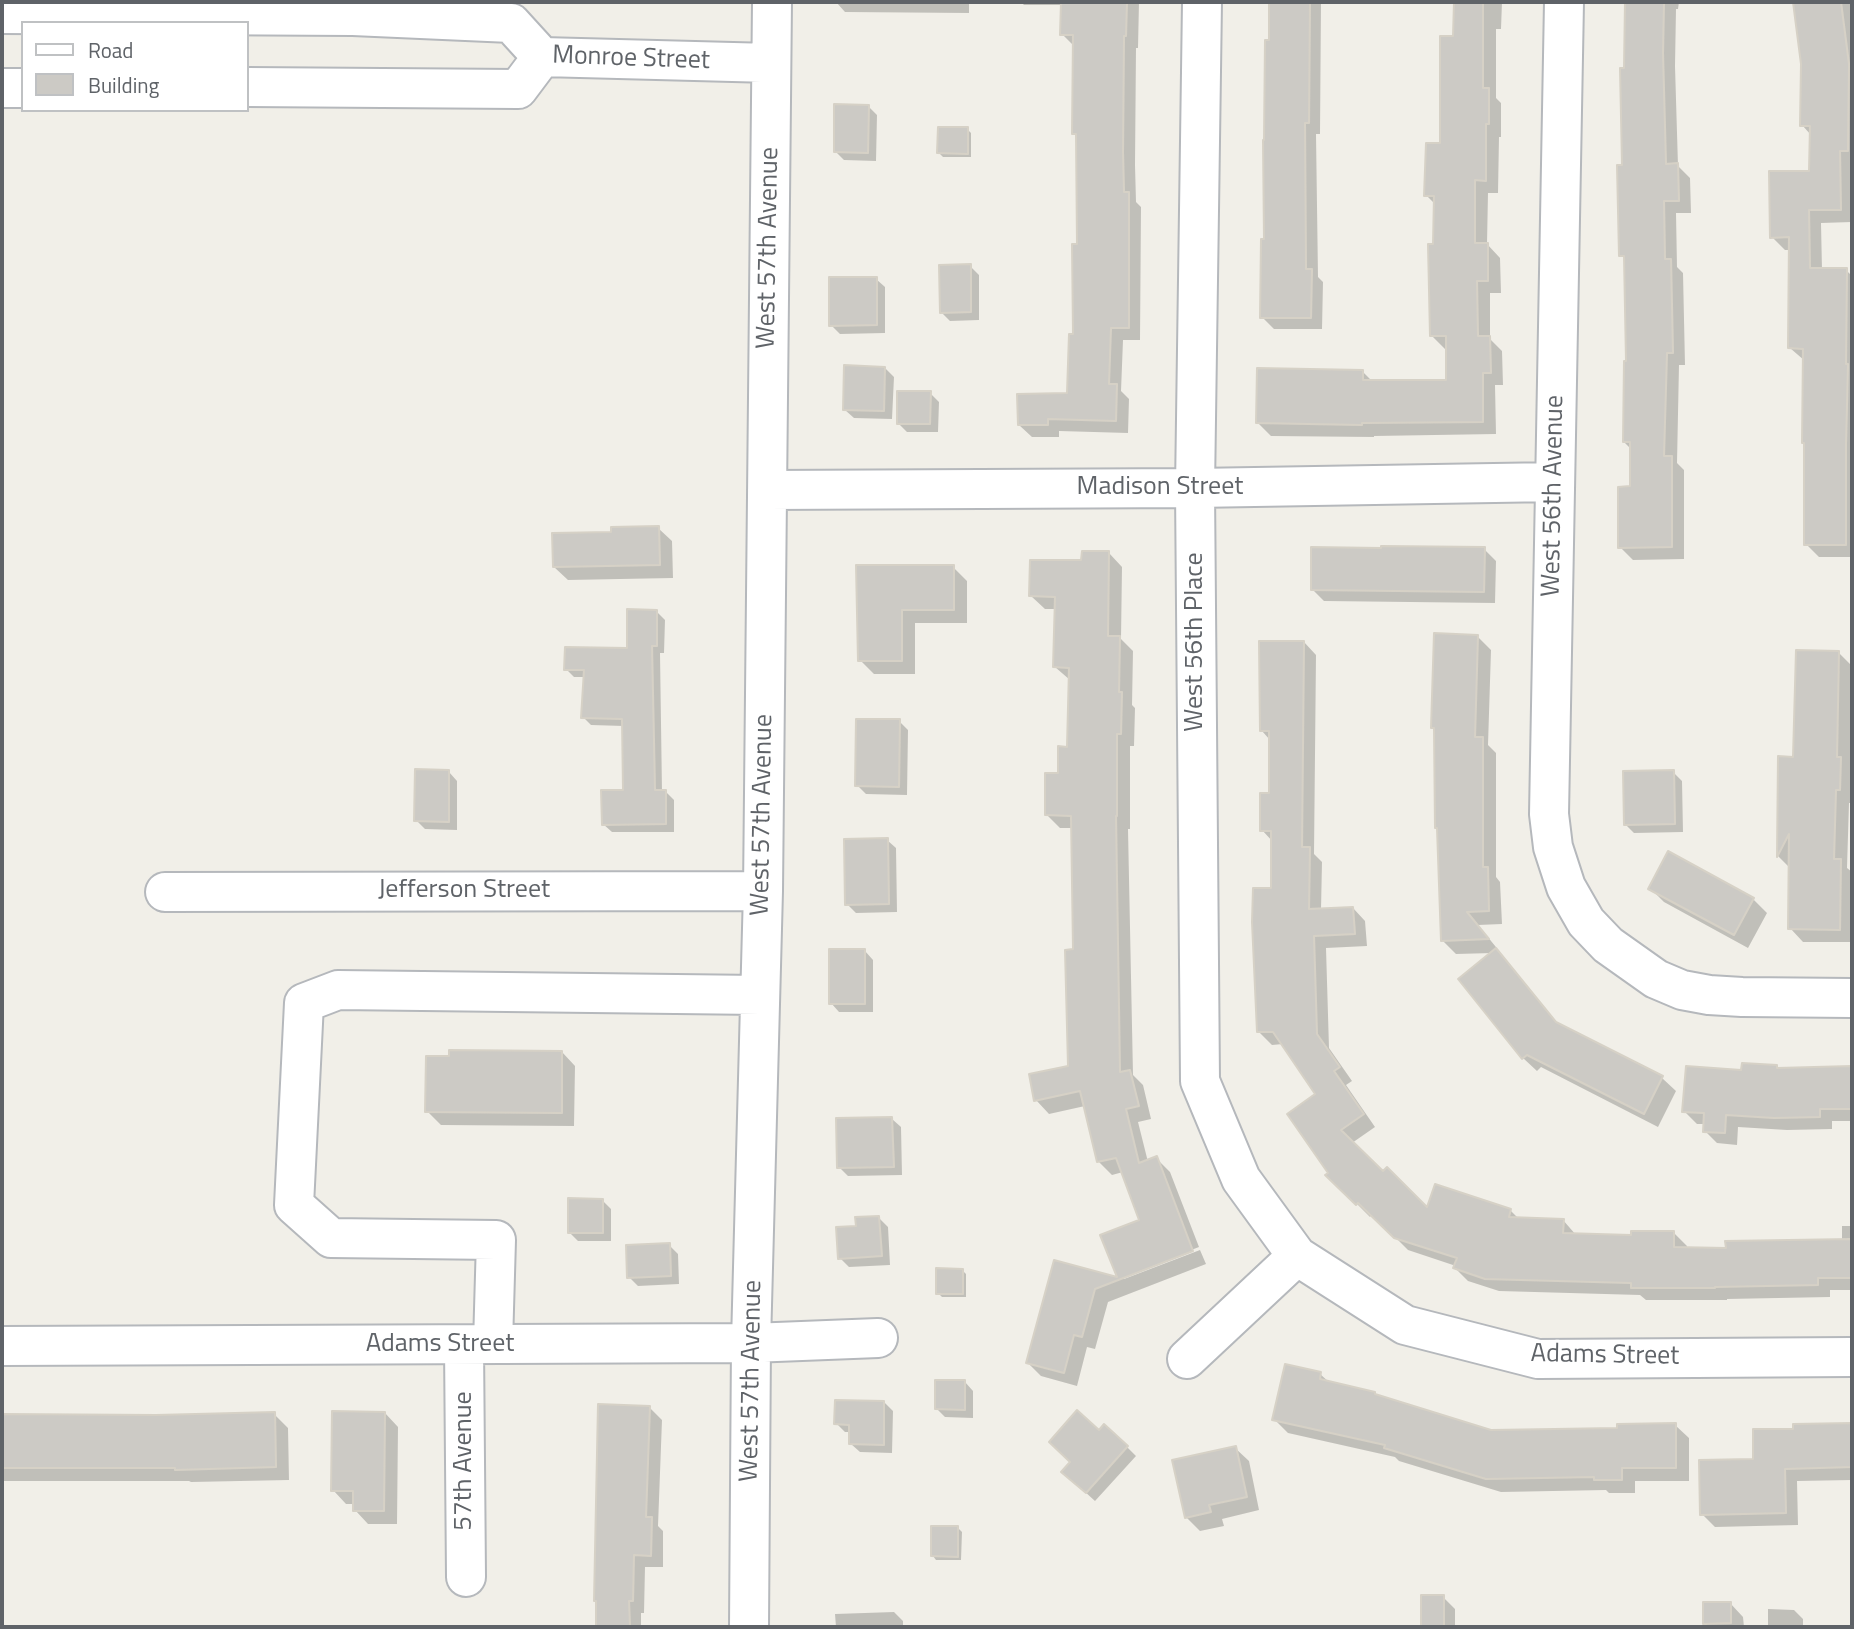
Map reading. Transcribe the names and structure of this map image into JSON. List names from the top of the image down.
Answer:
{
  "streets": {
    "street": [
      "Monroe Street",
      "West 57th Avenue",
      "Madison Street",
      "West 56th Avenue",
      "West 56th Place",
      "Jefferson Street",
      "Adams Street",
      "57th Avenue"
    ]
  },
  "crossings": [
    ["Monroe Street", "West 57th Avenue"],
    ["West 57th Avenue", "Madison Street"],
    ["West 57th Avenue", "Jefferson Street"],
    ["West 57th Avenue", "Adams Street"],
    ["West 57th Avenue", "57th Avenue"],
    ["Madison Street", "West 56th Avenue"],
    ["Madison Street", "West 56th Place"],
    ["West 56th Place", "Adams Street"],
    ["Adams Street", "57th Avenue"]
  ],
  "legend": ["Road", "Building"]
}
